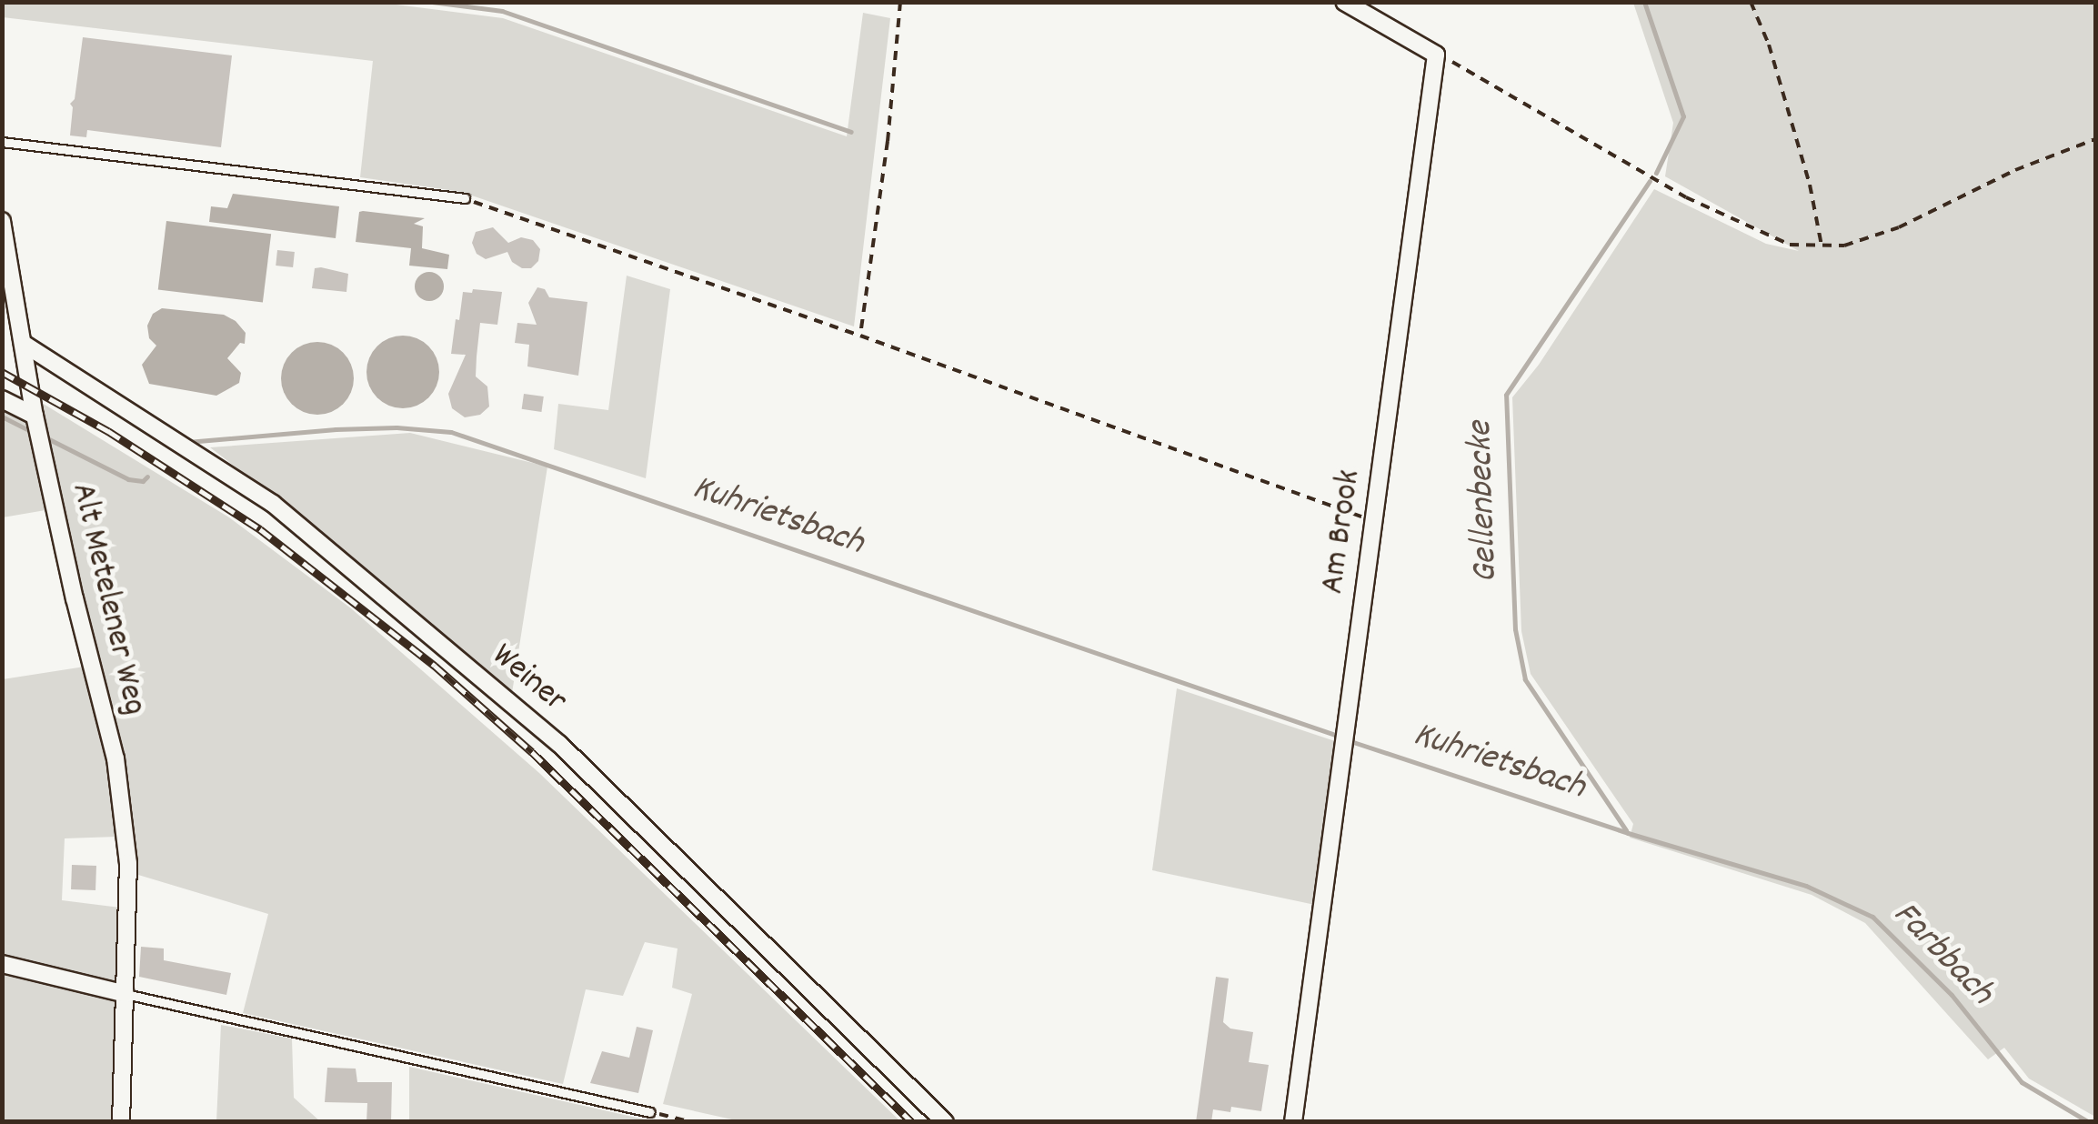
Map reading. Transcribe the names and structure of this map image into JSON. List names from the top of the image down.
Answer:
{
  "streets": {
    "street": ["Am Brook", "Alt Metelener Weg", "Weiner"]
  },
  "crossings": [
    ["Alt Metelener Weg", "Weiner"]
  ],
  "water": ["Gellenbecke", "Kuhrietsbach", "Farbbach"]
}
